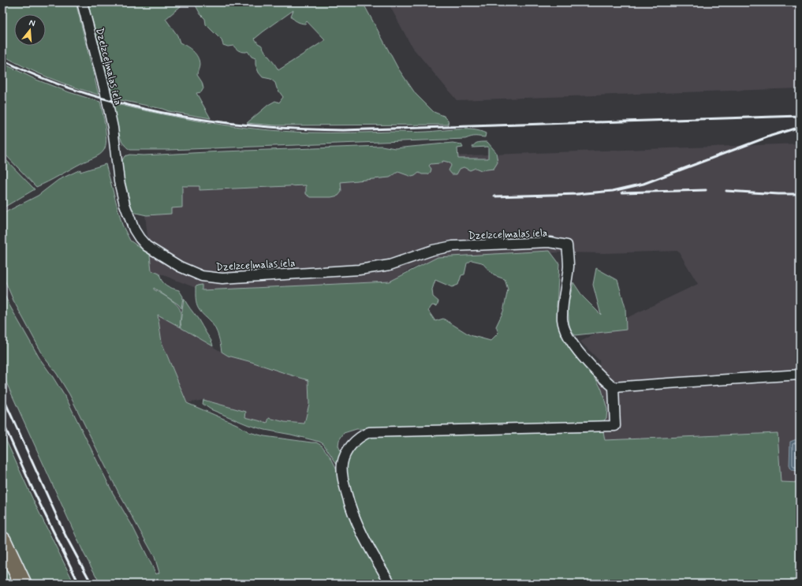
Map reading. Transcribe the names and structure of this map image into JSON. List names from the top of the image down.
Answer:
{
  "streets": {
    "street": ["Dzelzceļmalas iela"]
  },
  "north": "top"
}
